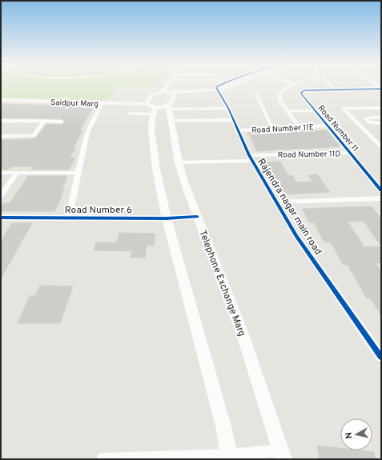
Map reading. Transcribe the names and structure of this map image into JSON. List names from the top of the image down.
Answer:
{
  "streets": {
    "main road": ["Saidpur Marg", "Telephone Exchange Marg"],
    "street": [
      "Road Number 11E",
      "Road Number 11",
      "Road Number 11D",
      "Rajendra nagar main road",
      "Road Number 6"
    ]
  },
  "crossings": [
    ["Saidpur Marg", "Rajendra nagar main road"],
    ["Saidpur Marg", "Telephone Exchange Marg"],
    ["Road Number 11E", "Road Number 11"],
    ["Road Number 11E", "Rajendra nagar main road"],
    ["Road Number 11", "Road Number 11D"],
    ["Road Number 11D", "Rajendra nagar main road"],
    ["Road Number 11D", "Telephone Exchange Marg"],
    ["Road Number 6", "Telephone Exchange Marg"]
  ],
  "north": "left"
}
